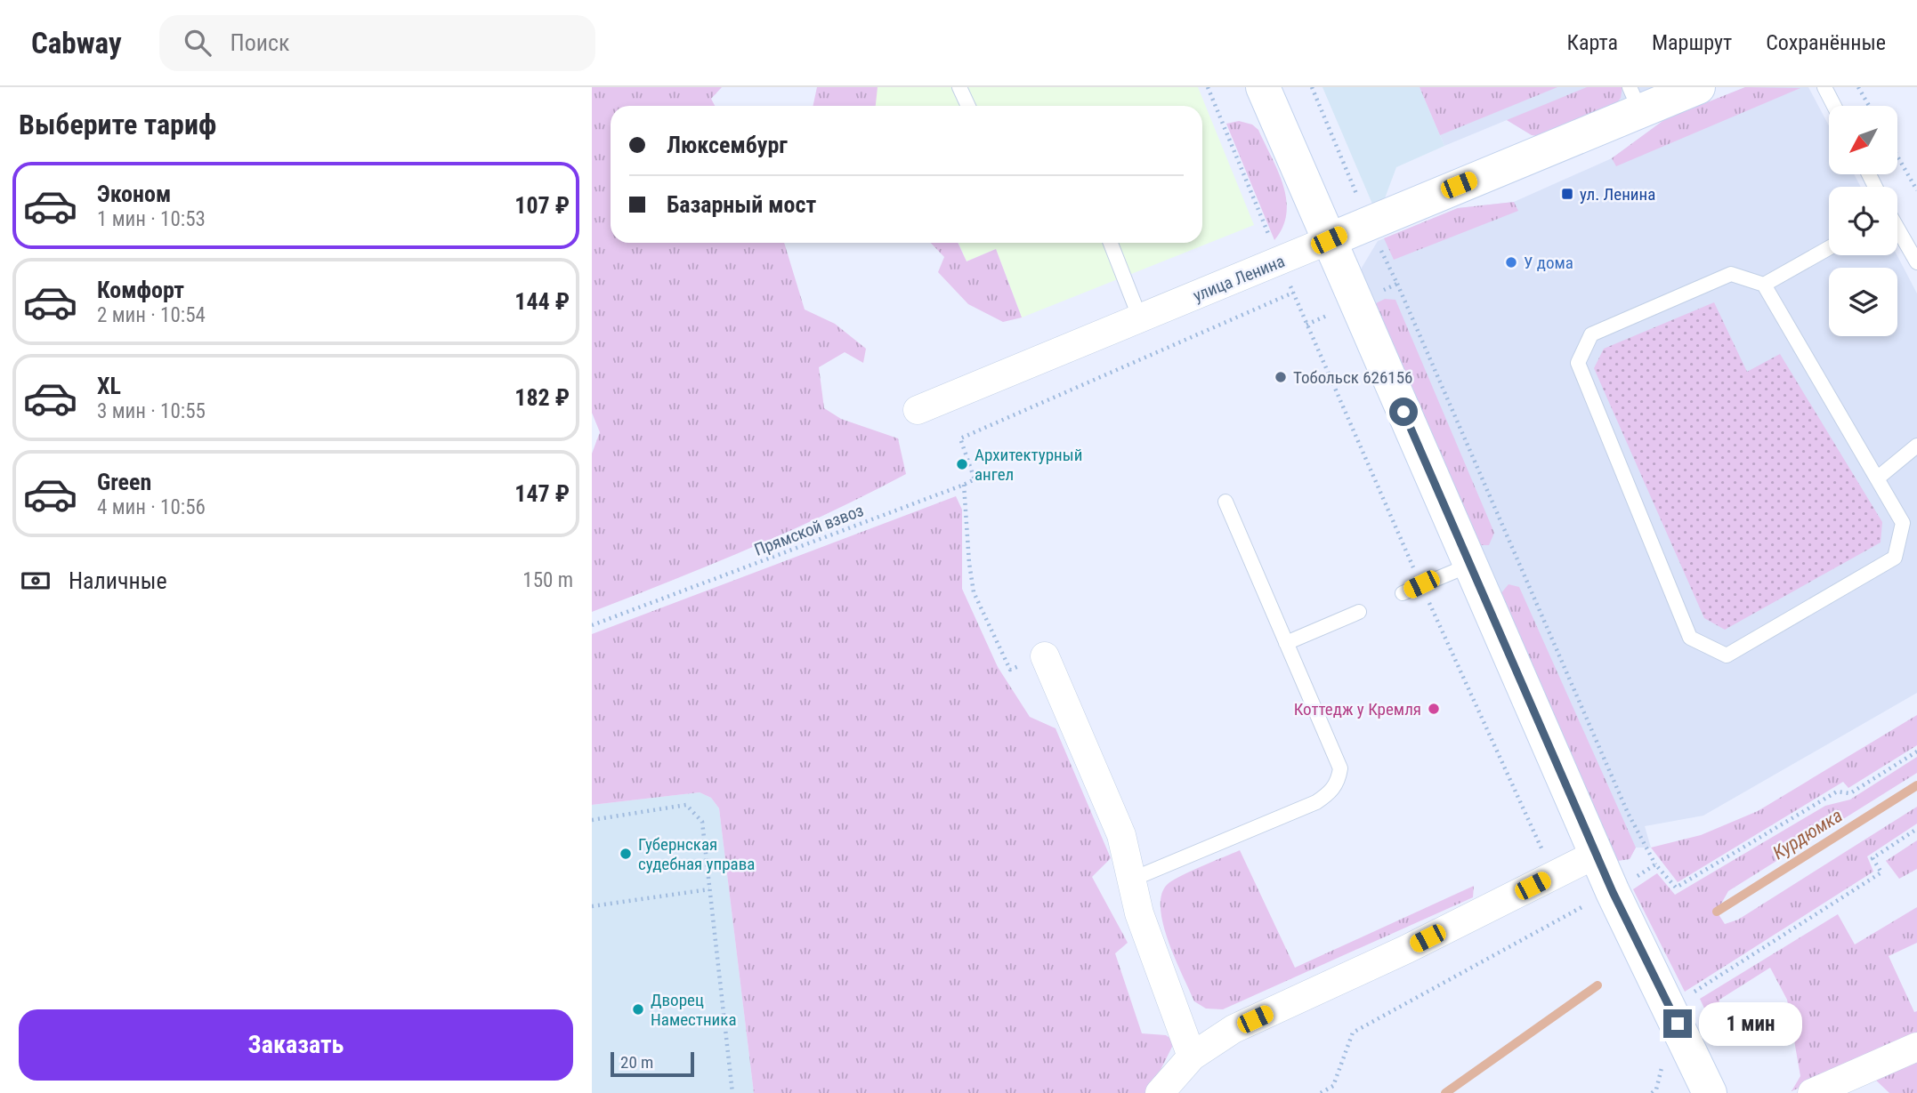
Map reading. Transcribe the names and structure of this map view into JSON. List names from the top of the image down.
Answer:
{
  "streets": {
    "main road": ["улица Ленина"],
    "path": ["Прямской взвоз"]
  },
  "water": ["Курдюмка"],
  "places": {
    "transit": ["ул. Ленина"],
    "other": [
      "У дома",
      "Тобольск 626156",
      "Архитектурный ангел",
      "Коттедж у Кремля",
      "Губернская судебная управа",
      "Дворец Наместника"
    ]
  },
  "scale_bar": "20 m",
  "north": "bottom left",
  "page": {
    "header": "Cabway",
    "search": "Поиск",
    "nav": ["Карта", "Маршрут", "Сохранённые"],
    "heading": "Выберите тариф",
    "banner": ["Люксембург", "Базарный мост"],
    "list": [
      {
        "name": "Эконом",
        "note": "1 мин · 10:53",
        "value": "107 ₽"
      },
      {
        "name": "Комфорт",
        "note": "2 мин · 10:54",
        "value": "144 ₽"
      },
      {
        "name": "XL",
        "note": "3 мин · 10:55",
        "value": "182 ₽"
      },
      {
        "name": "Green",
        "note": "4 мин · 10:56",
        "value": "147 ₽"
      }
    ],
    "pay": ["Наличные", "150 m"],
    "buttons": "Заказать",
    "bubble": "1 мин",
    "scale": "20 m"
  }
}
